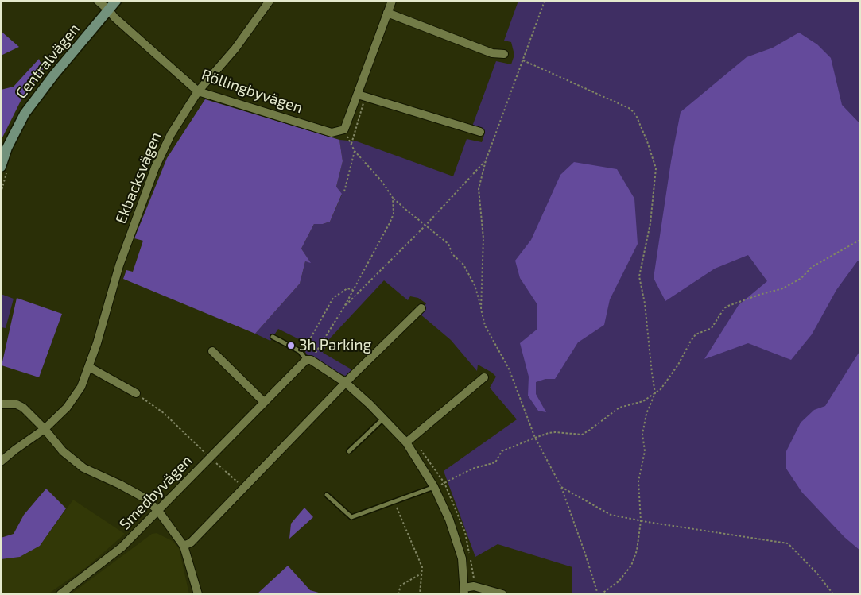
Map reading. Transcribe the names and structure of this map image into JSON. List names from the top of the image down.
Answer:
{
  "streets": {
    "street": [
      "Centralvägen",
      "Röllingbyvägen",
      "Ekbacksvägen",
      "Smedbyvägen"
    ]
  },
  "crossings": [
    ["Centralvägen", "Röllingbyvägen"],
    ["Röllingbyvägen", "Ekbacksvägen"]
  ],
  "places": ["3h Parking"]
}
